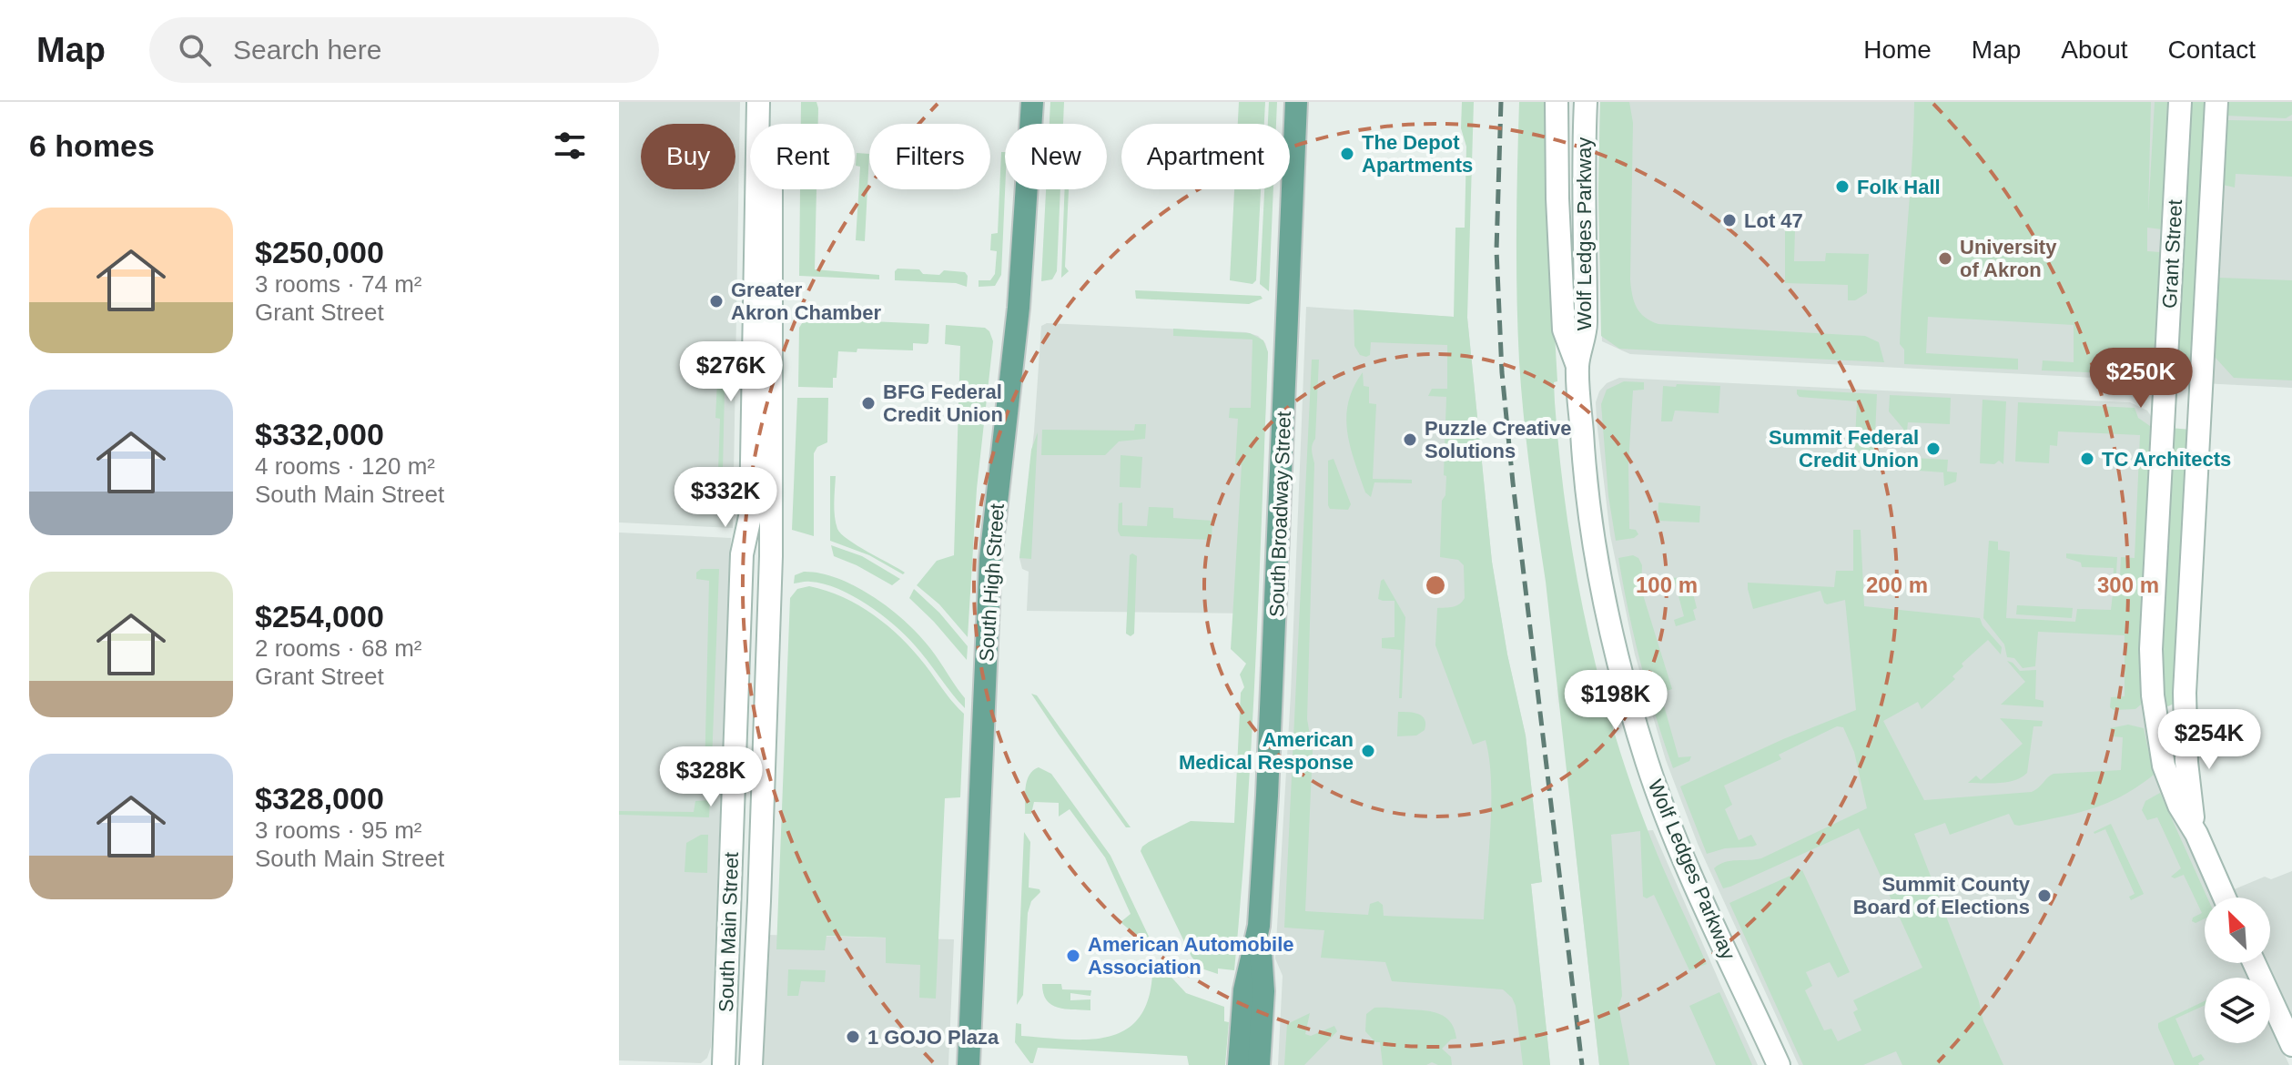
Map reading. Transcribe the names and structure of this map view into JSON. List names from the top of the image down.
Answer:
{
  "streets": {
    "main road": [
      "Wolf Ledges Parkway",
      "Grant Street",
      "South Broadway Street",
      "South High Street",
      "South Main Street"
    ]
  },
  "places": [
    "The Depot Apartments",
    "Folk Hall",
    "Lot 47",
    "University of Akron",
    "Greater Akron Chamber",
    "BFG Federal Credit Union",
    "Puzzle Creative Solutions",
    "Summit Federal Credit Union",
    "TC Architects",
    "American Medical Response",
    "Summit County Board of Elections",
    "American Automobile Association",
    "1 GOJO Plaza"
  ],
  "north": "top left",
  "page": {
    "header": "Map",
    "search": "Search here",
    "nav": [
      "Home",
      "Map",
      "About",
      "Contact"
    ],
    "heading": "6 homes",
    "chip": [
      "Buy",
      "Rent",
      "Filters",
      "New",
      "Apartment"
    ],
    "list": [
      {
        "name": "$250,000",
        "note": "3 rooms · 74 m² · Grant Street"
      },
      {
        "name": "$332,000",
        "note": "4 rooms · 120 m² · South Main Street"
      },
      {
        "name": "$254,000",
        "note": "2 rooms · 68 m² · Grant Street"
      },
      {
        "name": "$328,000",
        "note": "3 rooms · 95 m² · South Main Street"
      }
    ],
    "price": [
      "$276K",
      "$250K",
      "$332K",
      "$198K",
      "$254K",
      "$328K"
    ]
  },
  "rings": ["100 m", "200 m", "300 m"]
}
